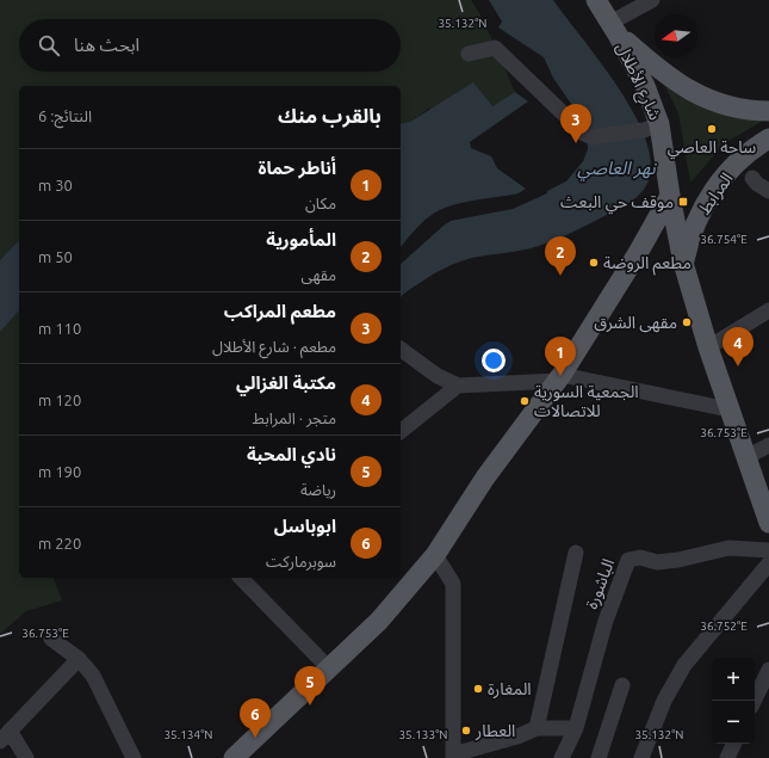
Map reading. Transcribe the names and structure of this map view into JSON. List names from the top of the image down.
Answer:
{
  "streets": {
    "main road": ["شارع الأطلال", "المرابط"],
    "street": ["الباشورة"]
  },
  "crossings": [
    ["شارع الأطلال", "المرابط"]
  ],
  "water": ["نهر العاصي"],
  "places": {
    "other": [
      "ساحة العاصي",
      "مطعم الروضة",
      "مقهى الشرق",
      "الجمعية السورية للاتصالات",
      "المغارة",
      "العطار"
    ],
    "transit": ["موقف حي البعث"]
  },
  "north": "left",
  "page": {
    "search": "ابحث هنا",
    "heading": ["بالقرب منك", "النتائج: 6"],
    "pins": [
      "3",
      "2",
      "4",
      "1",
      "5",
      "6"
    ],
    "list": [
      {
        "mark": "1",
        "name": "أناطر حماة",
        "note": "مكان",
        "value": "30 m"
      },
      {
        "mark": "2",
        "name": "المأمورية",
        "note": "مقهى",
        "value": "50 m"
      },
      {
        "mark": "3",
        "name": "مطعم المراكب",
        "note": "مطعم · شارع الأطلال",
        "value": "110 m"
      },
      {
        "mark": "4",
        "name": "مكتبة الغزالي",
        "note": "متجر · المرابط",
        "value": "120 m"
      },
      {
        "mark": "5",
        "name": "نادي المحبة",
        "note": "رياضة",
        "value": "190 m"
      },
      {
        "mark": "6",
        "name": "ابوباسل",
        "note": "سوبرماركت",
        "value": "220 m"
      }
    ],
    "map_buttons": ["+", "−"]
  },
  "coordinates": [
    "35.132°N",
    "36.754°E",
    "36.753°E",
    "36.752°E",
    "35.134°N",
    "35.133°N"
  ]
}
